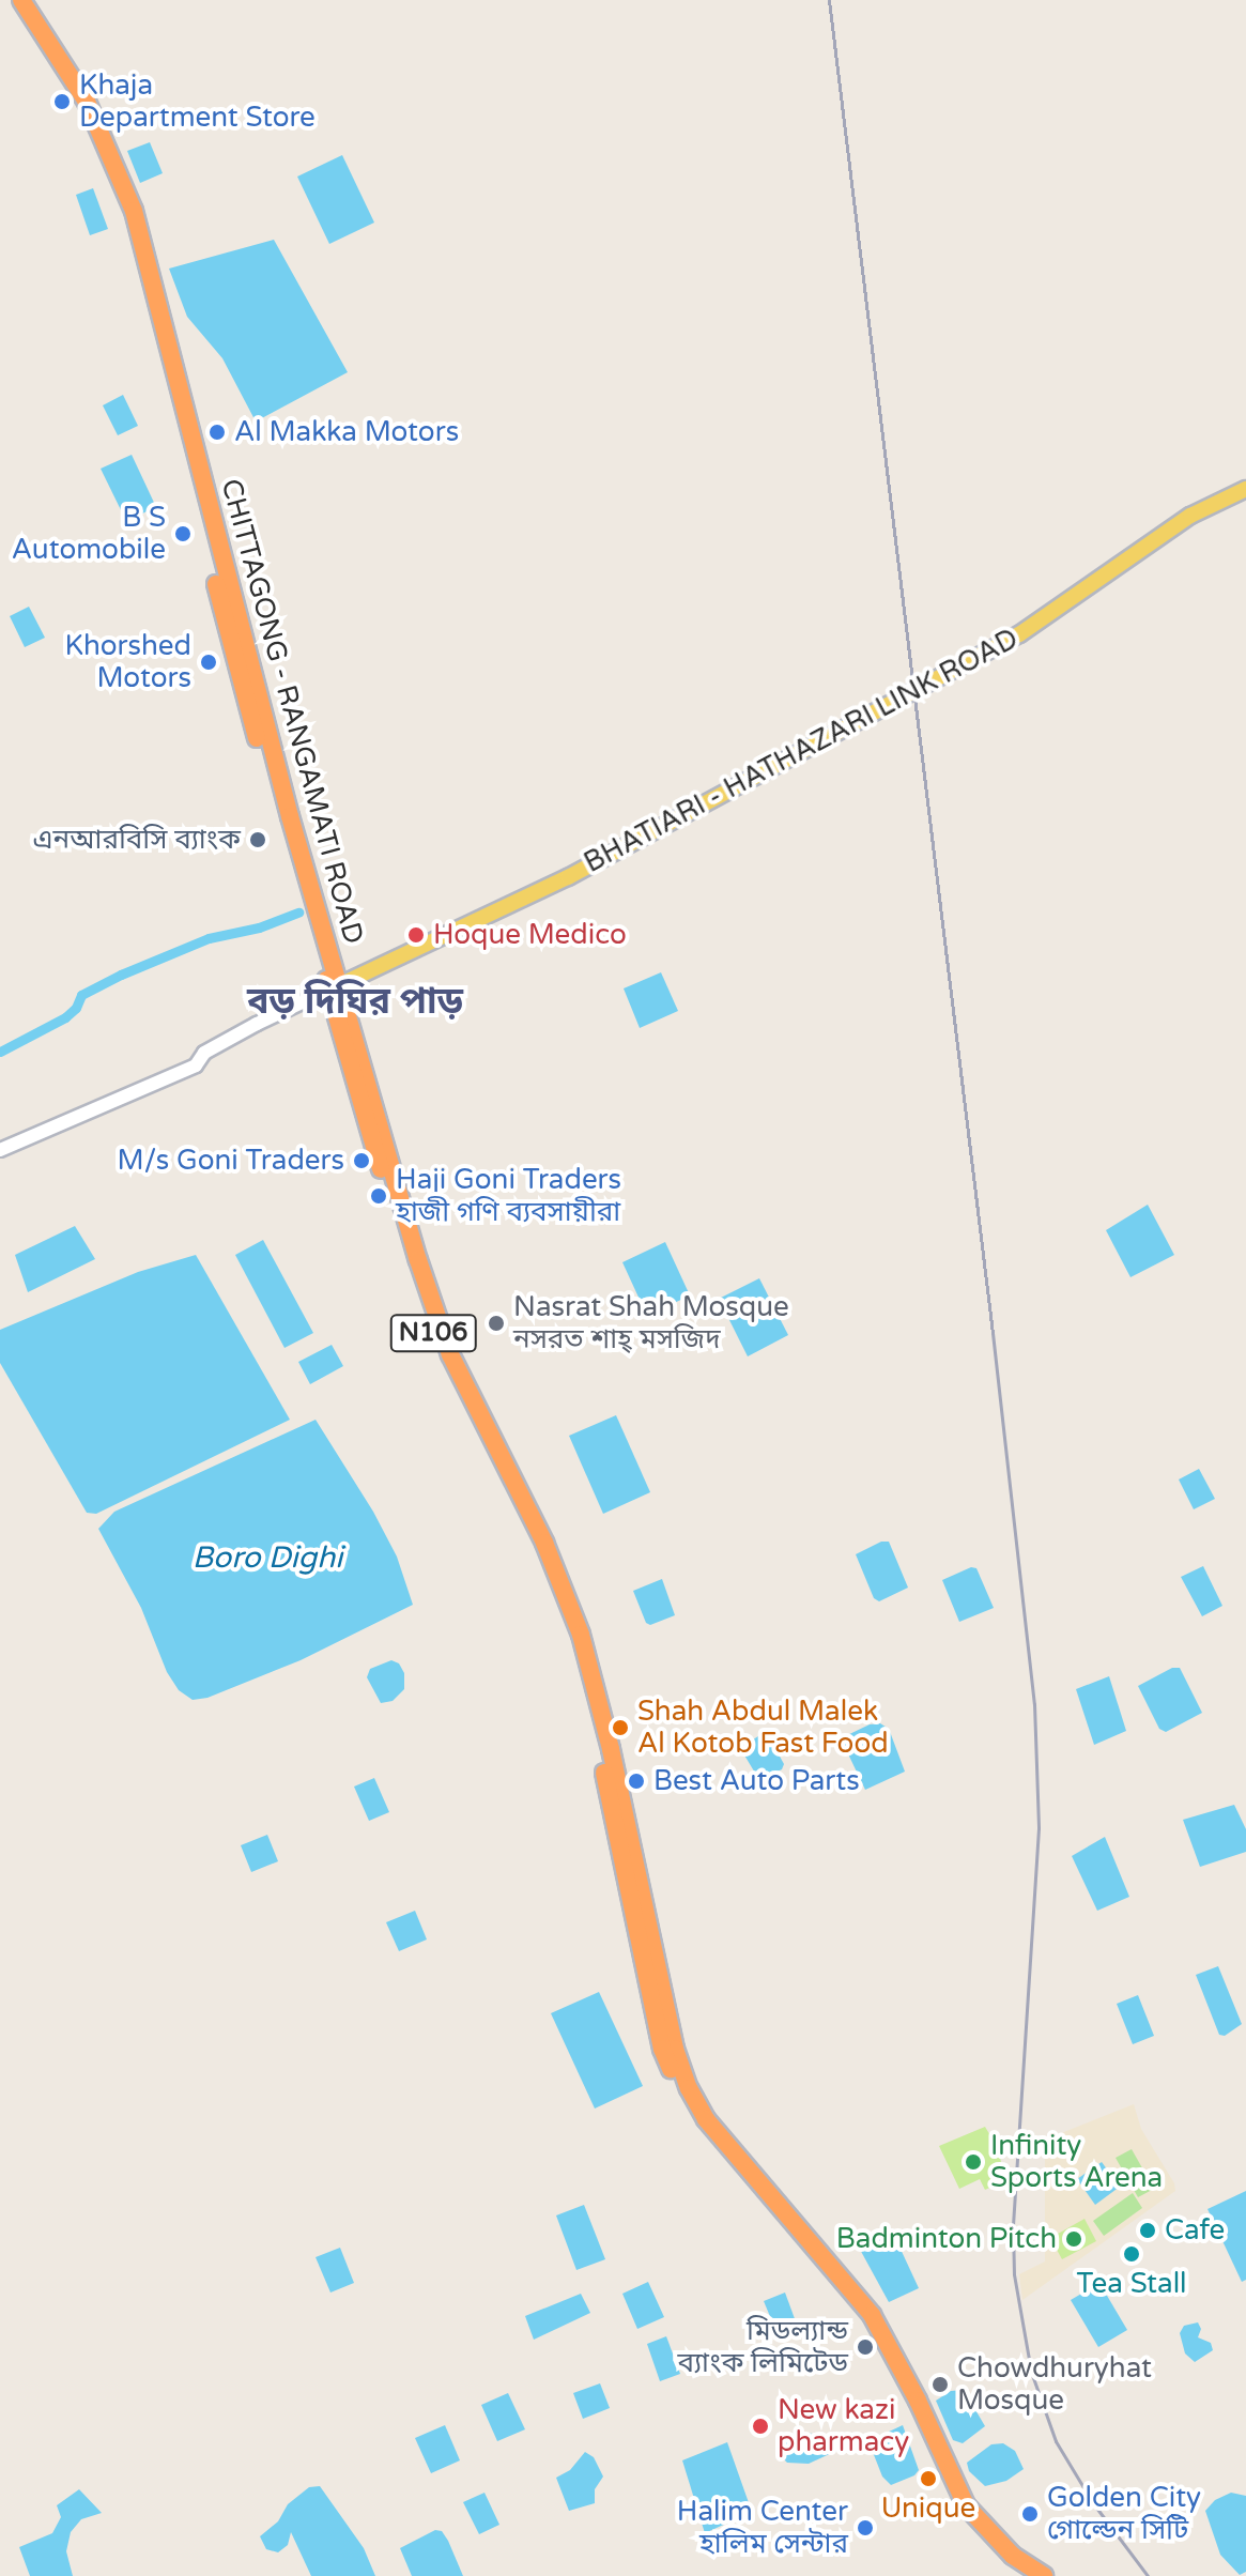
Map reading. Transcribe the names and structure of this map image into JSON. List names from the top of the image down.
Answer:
{
  "streets": {
    "highway": ["CHITTAGONG - RANGAMATI ROAD", "N106"],
    "main road": ["BHATIARI - HATHAZARI LINK ROAD"]
  },
  "crossings": [
    ["CHITTAGONG - RANGAMATI ROAD", "BHATIARI - HATHAZARI LINK ROAD"]
  ],
  "districts": ["বড় দিঘির পাড়"],
  "water": ["Boro Dighi"],
  "places": [
    "Khaja Department Store",
    "Al Makka Motors",
    "B S Automobile",
    "Khorshed Motors",
    "এনআরবিসি ব্যাংক",
    "Hoque Medico",
    "M/s Goni Traders",
    "Haji Goni Traders হাজী গণি ব্যবসায়ীরা",
    "Nasrat Shah Mosque নসরত শাহ্‌ মসজিদ",
    "Shah Abdul Malek Al Kotob Fast Food",
    "Best Auto Parts",
    "Infinity Sports Arena",
    "Cafe",
    "Badminton Pitch",
    "Tea Stall",
    "মিডল্যান্ড ব্যাংক লিমিটেড",
    "Chowdhuryhat Mosque",
    "New kazi pharmacy",
    "Unique",
    "Golden City গোল্ডেন সিটি",
    "Halim Center হালিম সেন্টার"
  ]
}
